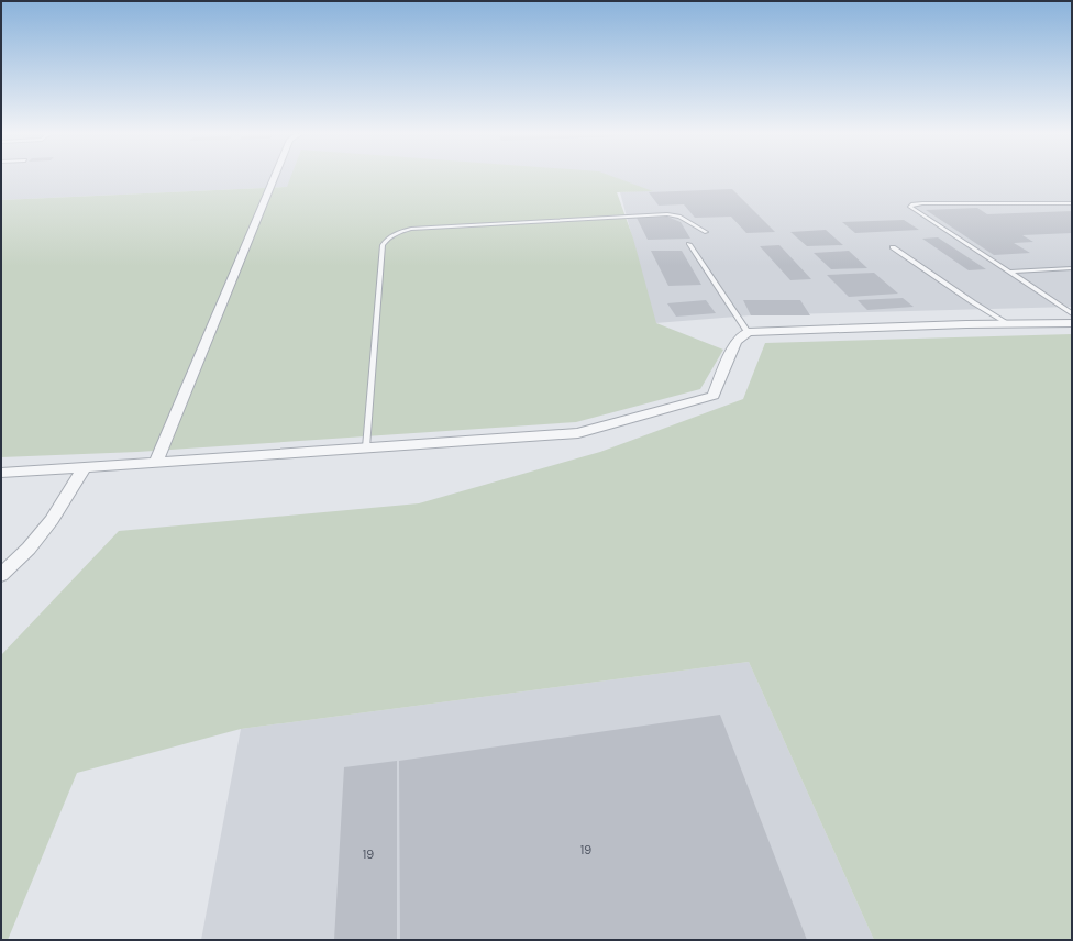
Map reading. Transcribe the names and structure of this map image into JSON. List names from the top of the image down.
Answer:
{
  "house_numbers": ["19", "19"]
}
